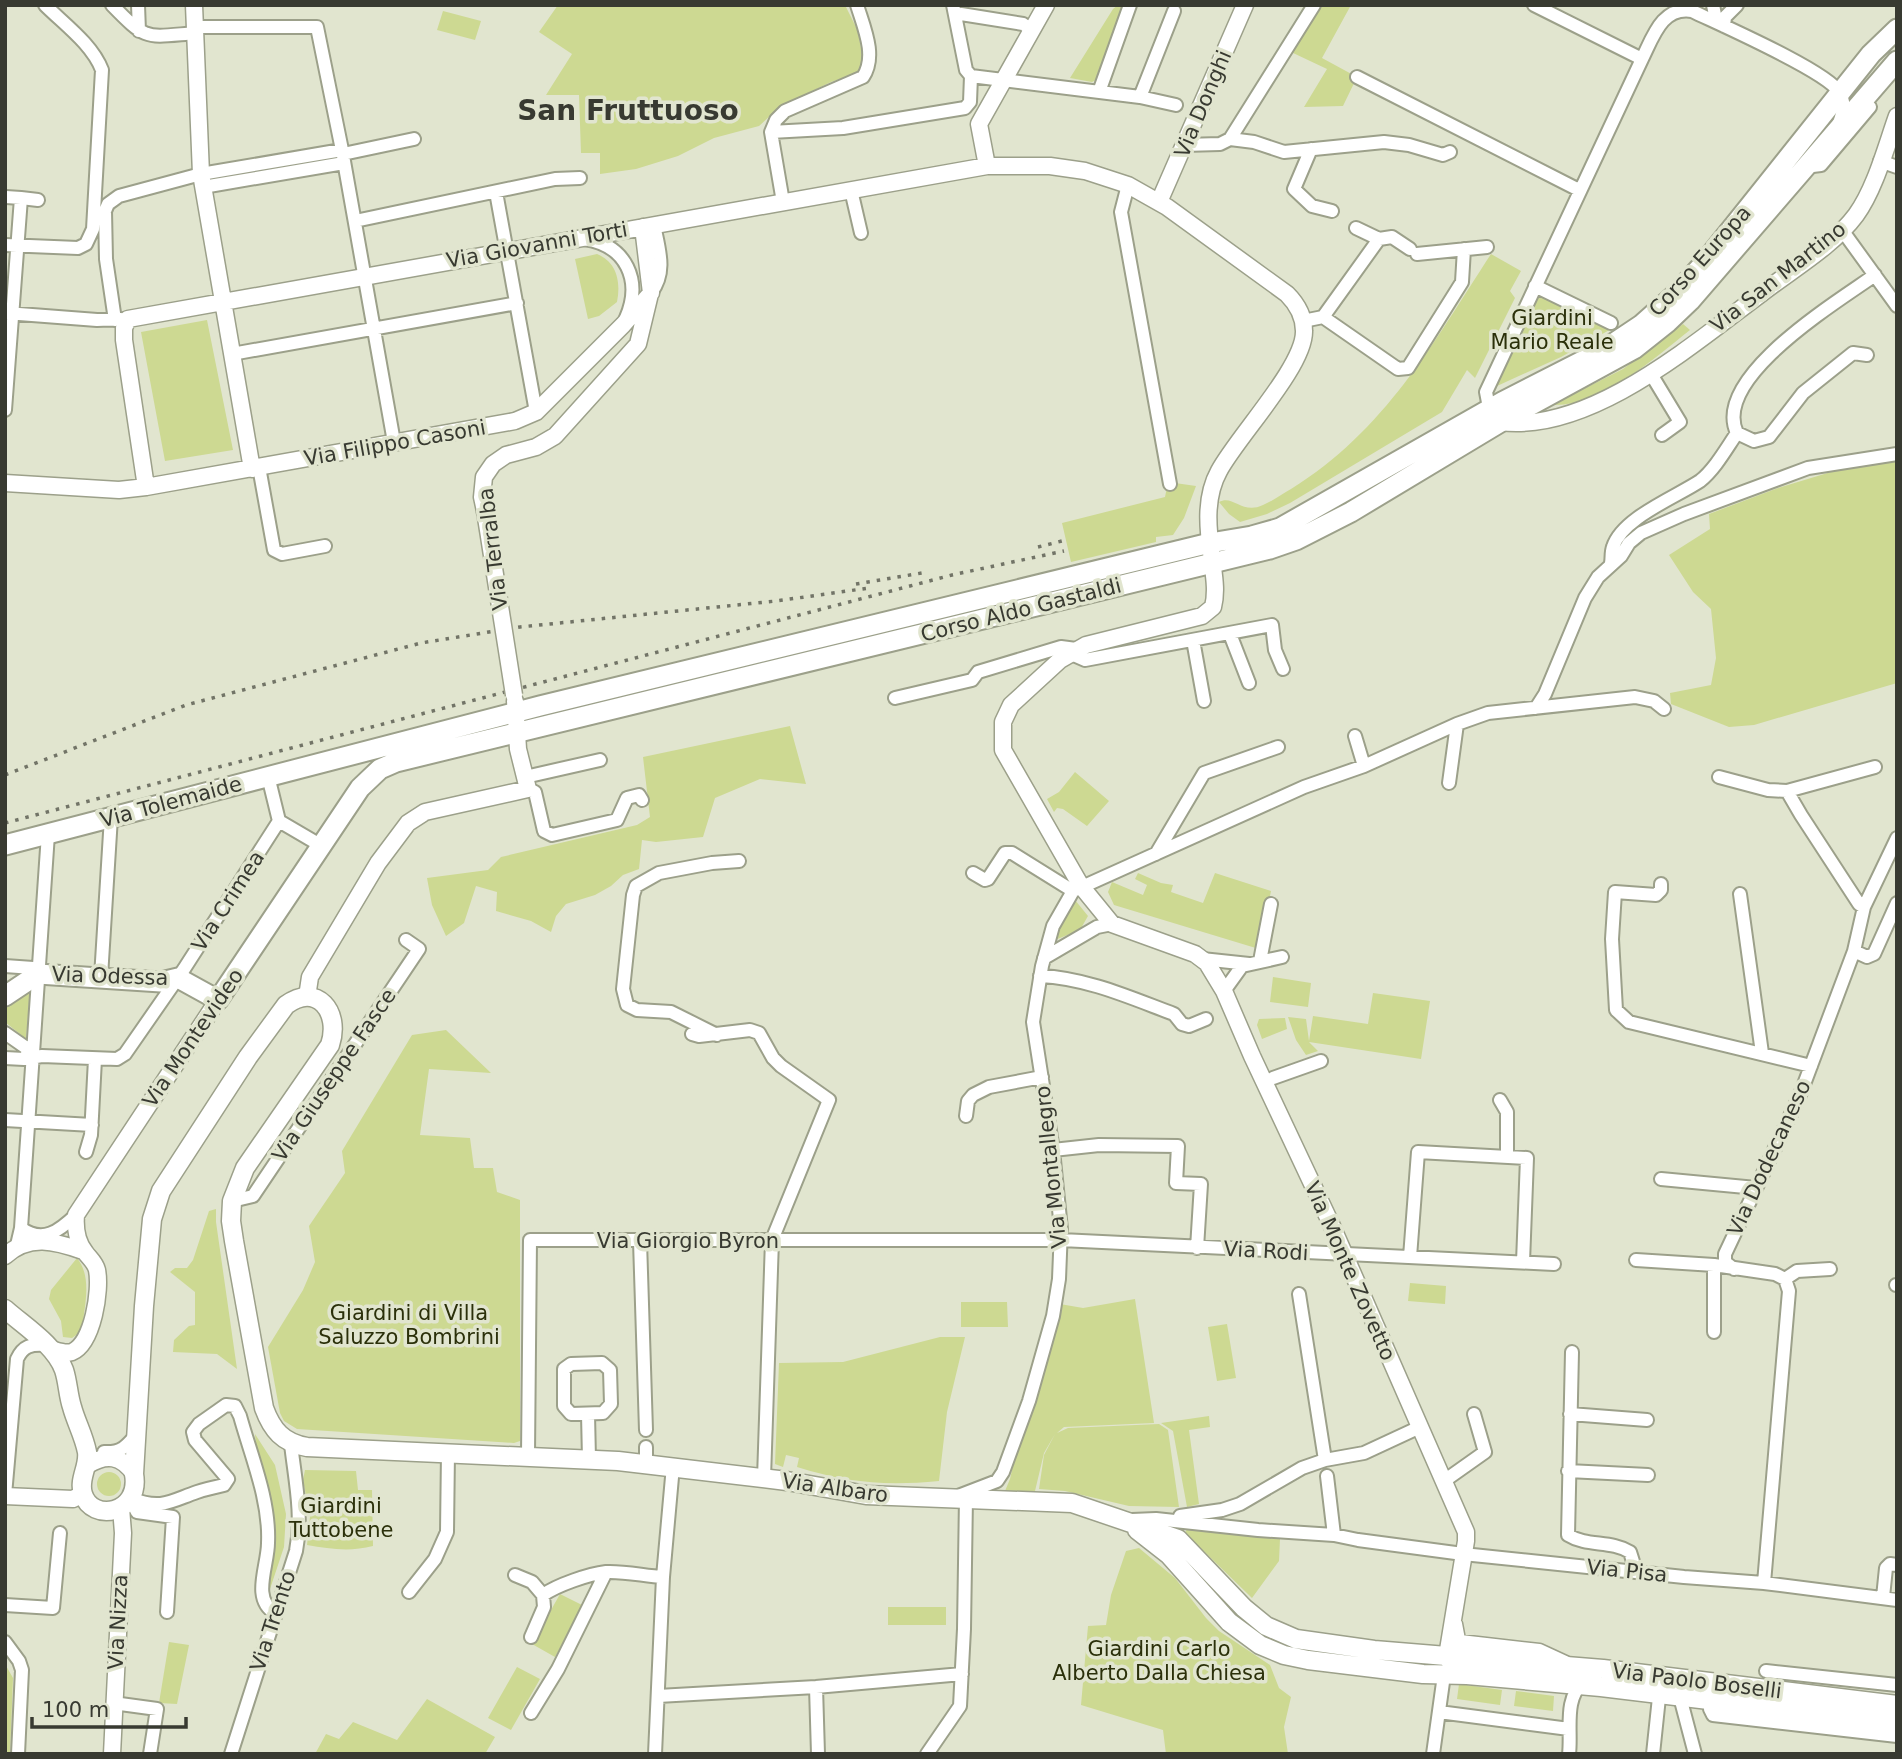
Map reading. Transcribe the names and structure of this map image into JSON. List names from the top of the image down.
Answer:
{
  "streets": {
    "main road": [
      "Corso Europa",
      "Corso Aldo Gastaldi",
      "Via Tolemaide",
      "Via Odessa",
      "Via Montevideo",
      "Via Albaro",
      "Via Paolo Boselli"
    ],
    "street": [
      "Via Donghi",
      "Via Giovanni Torti",
      "Via San Martino",
      "Via Filippo Casoni",
      "Via Terralba",
      "Via Crimea",
      "Via Giuseppe Fasce",
      "Via Dodecaneso",
      "Via Montallegro",
      "Via Giorgio Byron",
      "Via Rodi",
      "Via Monte Zovetto",
      "Via Pisa",
      "Via Trento",
      "Via Nizza"
    ]
  },
  "crossings": [
    ["Via Donghi", "Via Giovanni Torti"],
    ["Via Giovanni Torti", "Via Terralba"],
    ["Corso Europa", "Via San Martino"],
    ["Corso Europa", "Corso Aldo Gastaldi"],
    ["Via San Martino", "Corso Aldo Gastaldi"],
    ["Via Terralba", "Corso Aldo Gastaldi"],
    ["Corso Aldo Gastaldi", "Via Tolemaide"],
    ["Corso Aldo Gastaldi", "Via Montevideo"],
    ["Via Crimea", "Via Odessa"],
    ["Via Odessa", "Via Montevideo"],
    ["Via Montallegro", "Via Giorgio Byron"],
    ["Via Montallegro", "Via Rodi"],
    ["Via Montallegro", "Via Albaro"],
    ["Via Giorgio Byron", "Via Rodi"],
    ["Via Giorgio Byron", "Via Albaro"],
    ["Via Rodi", "Via Monte Zovetto"],
    ["Via Monte Zovetto", "Via Albaro"],
    ["Via Monte Zovetto", "Via Pisa"],
    ["Via Albaro", "Via Trento"],
    ["Via Albaro", "Via Paolo Boselli"]
  ],
  "districts": ["San Fruttuoso"],
  "parks": [
    "Giardini Mario Reale",
    "Giardini di Villa Saluzzo Bombrini",
    "Giardini Tuttobene",
    "Giardini Carlo Alberto Dalla Chiesa"
  ],
  "scale_bar": "100 m"
}
